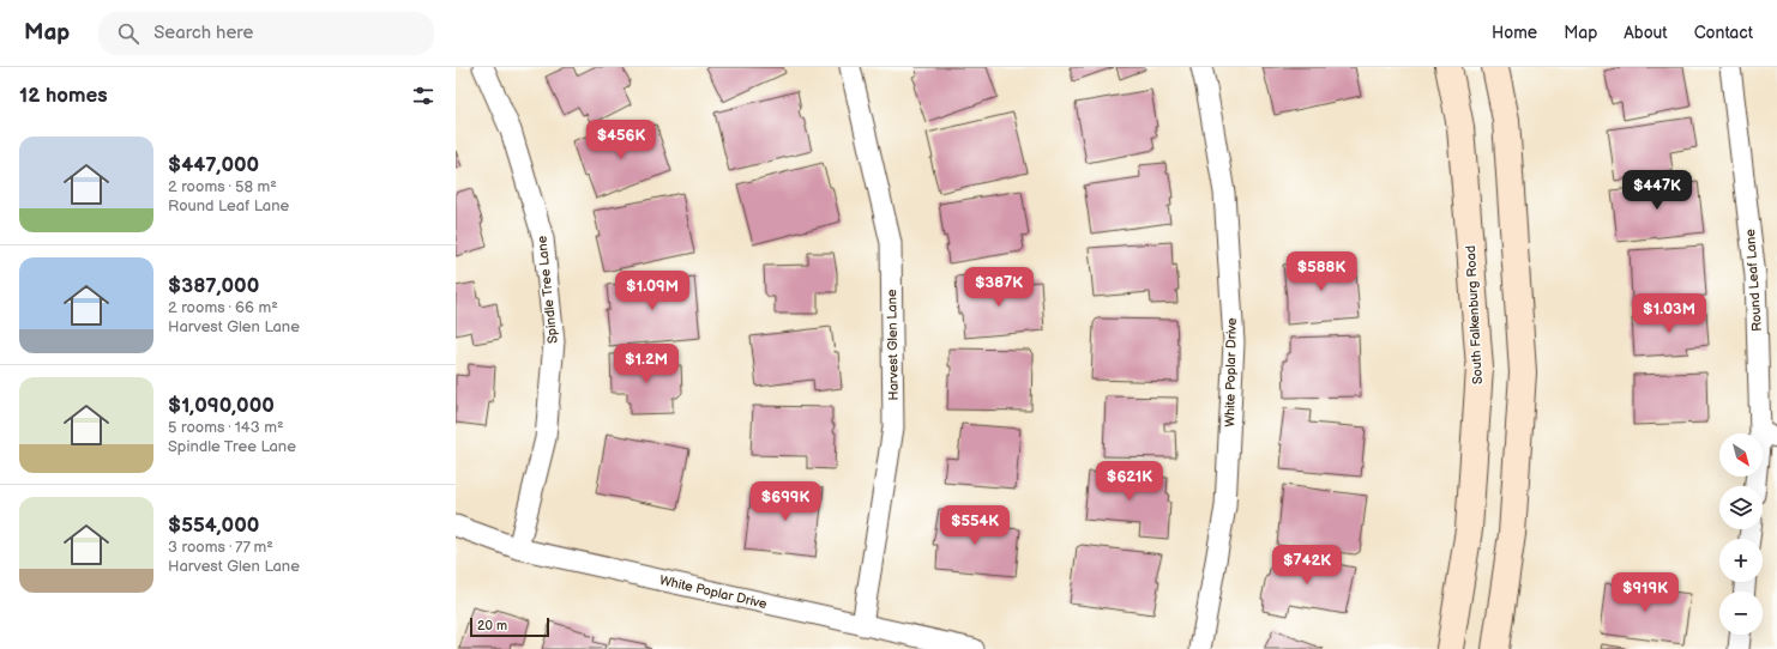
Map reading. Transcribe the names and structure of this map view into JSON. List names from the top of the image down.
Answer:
{
  "streets": {
    "street": [
      "Round Leaf Lane",
      "Spindle Tree Lane",
      "South Falkenburg Road",
      "Harvest Glen Lane",
      "White Poplar Drive"
    ]
  },
  "crossings": [
    ["Spindle Tree Lane", "White Poplar Drive"],
    ["Harvest Glen Lane", "White Poplar Drive"]
  ],
  "scale_bar": "20 m",
  "north": "bottom right",
  "page": {
    "header": "Map",
    "search": "Search here",
    "nav": [
      "Home",
      "Map",
      "About",
      "Contact"
    ],
    "heading": "12 homes",
    "price": [
      "$456K",
      "$447K",
      "$588K",
      "$387K",
      "$1.09M",
      "$1.03M",
      "$1.2M",
      "$621K",
      "$699K",
      "$554K",
      "$742K",
      "$919K"
    ],
    "list": [
      {
        "name": "$447,000",
        "note": "2 rooms · 58 m² · Round Leaf Lane"
      },
      {
        "name": "$387,000",
        "note": "2 rooms · 66 m² · Harvest Glen Lane"
      },
      {
        "name": "$1,090,000",
        "note": "5 rooms · 143 m² · Spindle Tree Lane"
      },
      {
        "name": "$554,000",
        "note": "3 rooms · 77 m² · Harvest Glen Lane"
      }
    ],
    "map_buttons": ["+", "−"],
    "scale": "20 m"
  }
}
